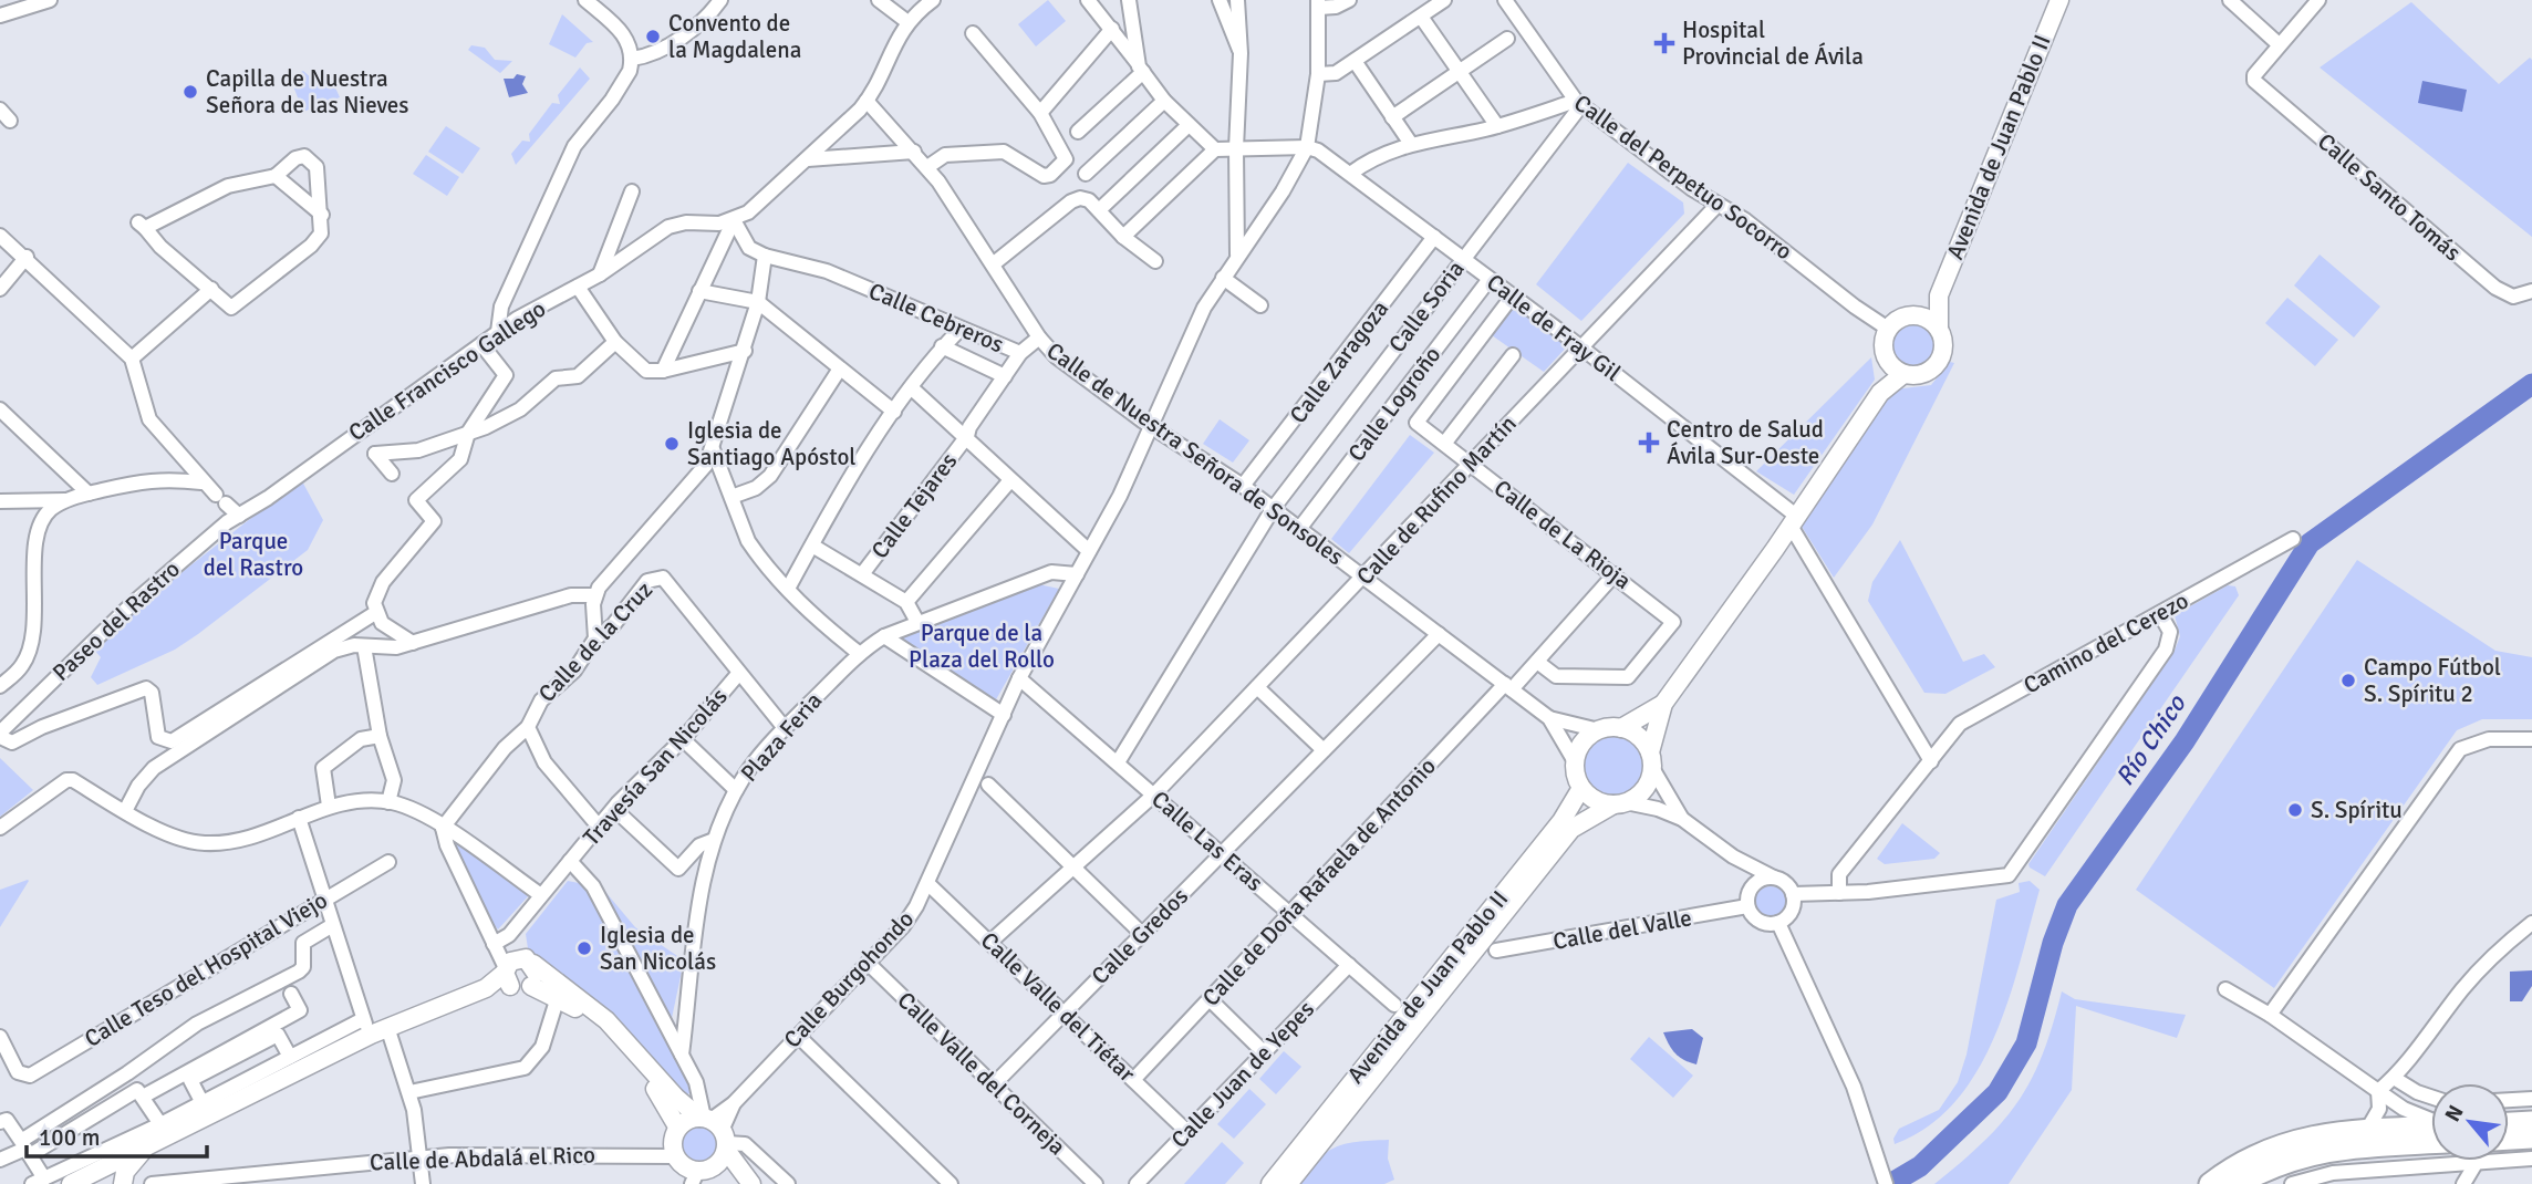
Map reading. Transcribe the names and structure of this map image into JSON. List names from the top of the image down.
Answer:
{
  "streets": {
    "main road": ["Avenida de Juan Pablo II"],
    "street": [
      "Calle del Perpetuo Socorro",
      "Calle Santo Tomás",
      "Calle Soria",
      "Calle Cebreros",
      "Calle de Fray Gil",
      "Calle Zaragoza",
      "Calle Francisco Gallego",
      "Calle Logroño",
      "Calle de Nuestra Señora de Sonsoles",
      "Calle de Rufino Martín",
      "Calle Tejares",
      "Calle de La Rioja",
      "Paseo del Rastro",
      "Calle de la Cruz",
      "Camino del Cerezo",
      "Plaza Feria",
      "Travesía San Nicolás",
      "Calle Las Eras",
      "Calle de Doña Rafaela de Antonio",
      "Calle del Valle",
      "Calle Gredos",
      "Calle Teso del Hospital Viejo",
      "Calle Burgohondo",
      "Calle Valle del Tiétar",
      "Calle Valle del Corneja",
      "Calle Juan de Yepes",
      "Calle de Abdalá el Rico"
    ]
  },
  "crossings": [
    ["Avenida de Juan Pablo II", "Calle del Perpetuo Socorro"],
    ["Avenida de Juan Pablo II", "Calle de Nuestra Señora de Sonsoles"],
    ["Calle del Perpetuo Socorro", "Calle Soria"],
    ["Calle del Perpetuo Socorro", "Calle de Rufino Martín"],
    ["Calle Soria", "Calle de Fray Gil"],
    ["Calle Soria", "Calle de Nuestra Señora de Sonsoles"],
    ["Calle Soria", "Calle Las Eras"],
    ["Calle Cebreros", "Calle Tejares"],
    ["Calle de Fray Gil", "Calle Zaragoza"],
    ["Calle de Fray Gil", "Calle Logroño"],
    ["Calle de Fray Gil", "Calle de Rufino Martín"],
    ["Calle de Fray Gil", "Calle de La Rioja"],
    ["Calle de Fray Gil", "Calle Burgohondo"],
    ["Calle Zaragoza", "Calle de Nuestra Señora de Sonsoles"],
    ["Calle Francisco Gallego", "Paseo del Rastro"],
    ["Calle Logroño", "Calle de Nuestra Señora de Sonsoles"],
    ["Calle de Nuestra Señora de Sonsoles", "Calle de Rufino Martín"],
    ["Calle de Nuestra Señora de Sonsoles", "Calle Tejares"],
    ["Calle de Nuestra Señora de Sonsoles", "Calle de Doña Rafaela de Antonio"],
    ["Calle de Nuestra Señora de Sonsoles", "Calle Gredos"],
    ["Calle de Nuestra Señora de Sonsoles", "Calle Burgohondo"],
    ["Calle de Rufino Martín", "Calle de La Rioja"],
    ["Calle de Rufino Martín", "Calle Las Eras"],
    ["Calle de Rufino Martín", "Calle Valle del Tiétar"],
    ["Calle de La Rioja", "Calle de Doña Rafaela de Antonio"],
    ["Calle de la Cruz", "Travesía San Nicolás"],
    ["Plaza Feria", "Travesía San Nicolás"],
    ["Plaza Feria", "Calle Burgohondo"],
    ["Calle Las Eras", "Calle de Doña Rafaela de Antonio"],
    ["Calle Las Eras", "Calle Gredos"],
    ["Calle Las Eras", "Calle Burgohondo"],
    ["Calle Las Eras", "Calle Juan de Yepes"],
    ["Calle de Doña Rafaela de Antonio", "Calle Valle del Tiétar"],
    ["Calle Gredos", "Calle Valle del Tiétar"],
    ["Calle Gredos", "Calle Valle del Corneja"],
    ["Calle Burgohondo", "Calle Valle del Tiétar"],
    ["Calle Burgohondo", "Calle Valle del Corneja"],
    ["Calle Valle del Tiétar", "Calle Juan de Yepes"]
  ],
  "water": ["Río Chico"],
  "parks": ["Parque del Rastro", "Parque de la Plaza del Rollo"],
  "places": {
    "other": [
      "Convento de la Magdalena",
      "Capilla de Nuestra Señora de las Nieves",
      "Iglesia de Santiago Apóstol",
      "Campo Fútbol S. Spíritu 2",
      "S. Spíritu",
      "Iglesia de San Nicolás"
    ],
    "health": ["Hospital Provincial de Ávila", "Centro de Salud Ávila Sur-Oeste"]
  },
  "scale_bar": "100 m",
  "north": "top left"
}
